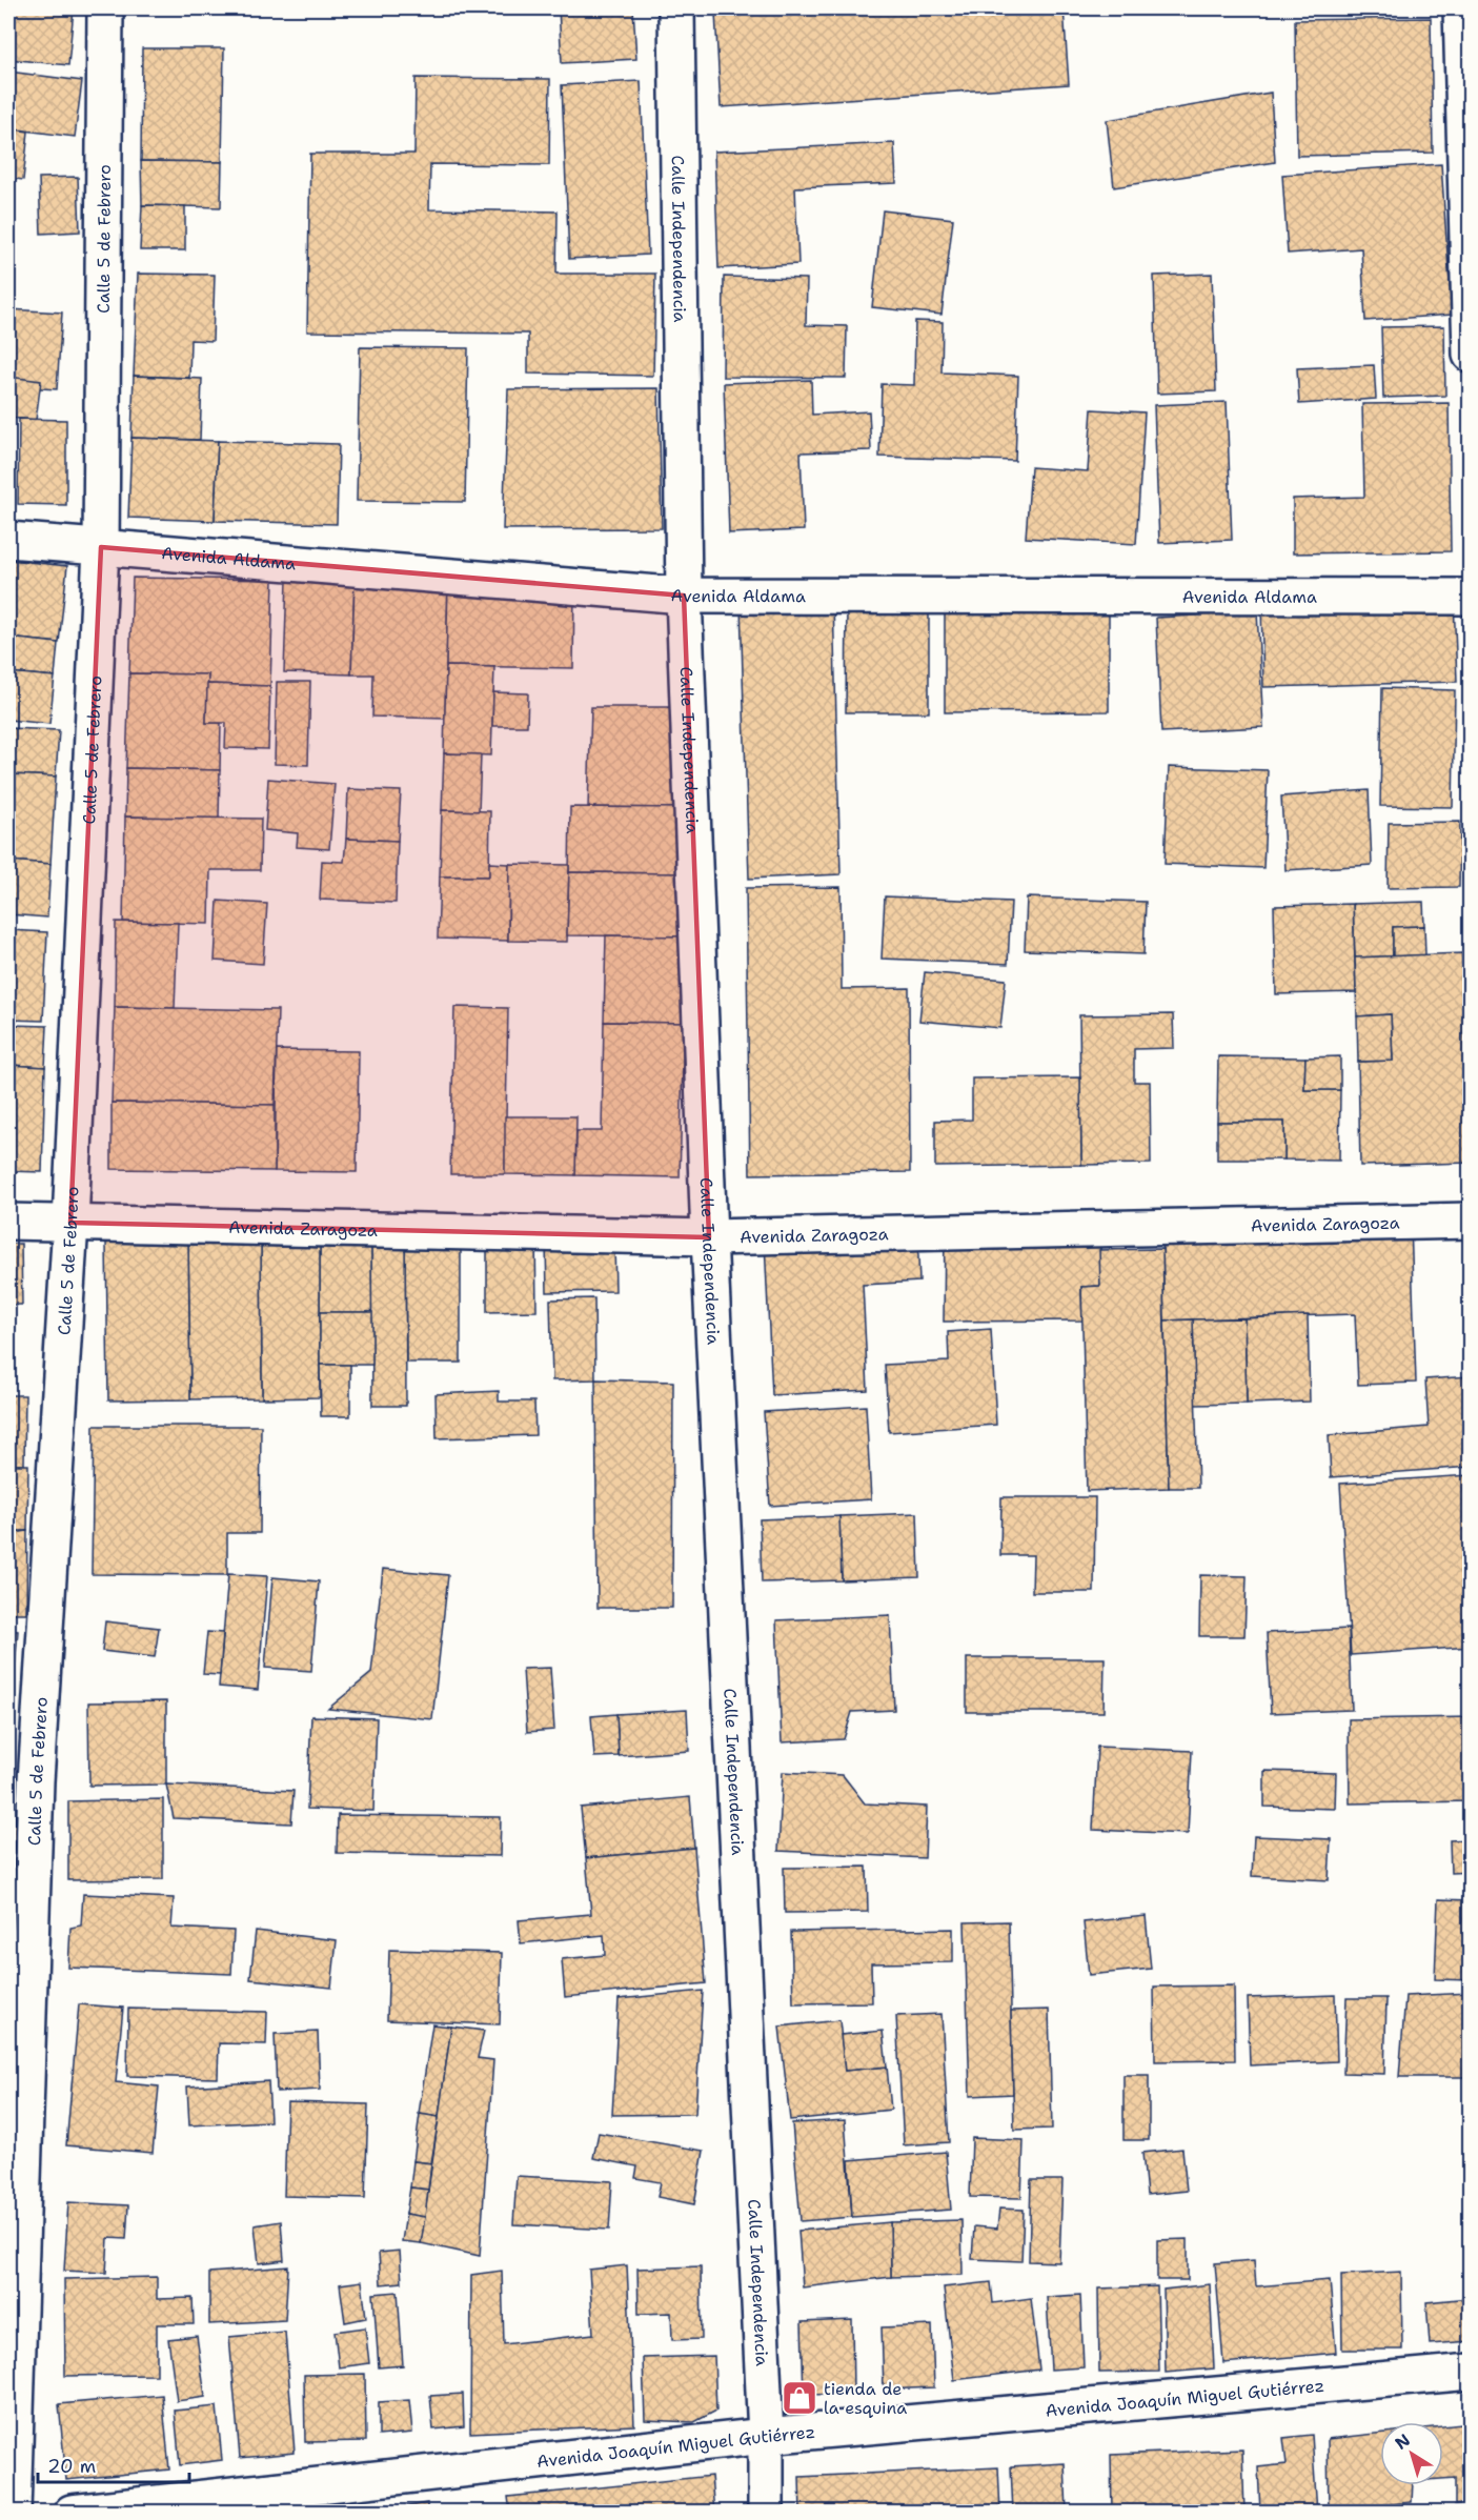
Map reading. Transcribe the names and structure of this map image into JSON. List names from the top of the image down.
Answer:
{
  "streets": {
    "street": [
      "Calle Independencia",
      "Calle 5 de Febrero",
      "Avenida Aldama",
      "Avenida Zaragoza",
      "Avenida Joaquín Miguel Gutiérrez"
    ]
  },
  "crossings": [
    ["Calle Independencia", "Avenida Aldama"],
    ["Calle Independencia", "Avenida Zaragoza"],
    ["Calle Independencia", "Avenida Joaquín Miguel Gutiérrez"],
    ["Calle 5 de Febrero", "Avenida Aldama"],
    ["Calle 5 de Febrero", "Avenida Zaragoza"]
  ],
  "places": {
    "shop": ["tienda de la esquina"]
  },
  "scale_bar": "20 m",
  "north": "top left"
}
